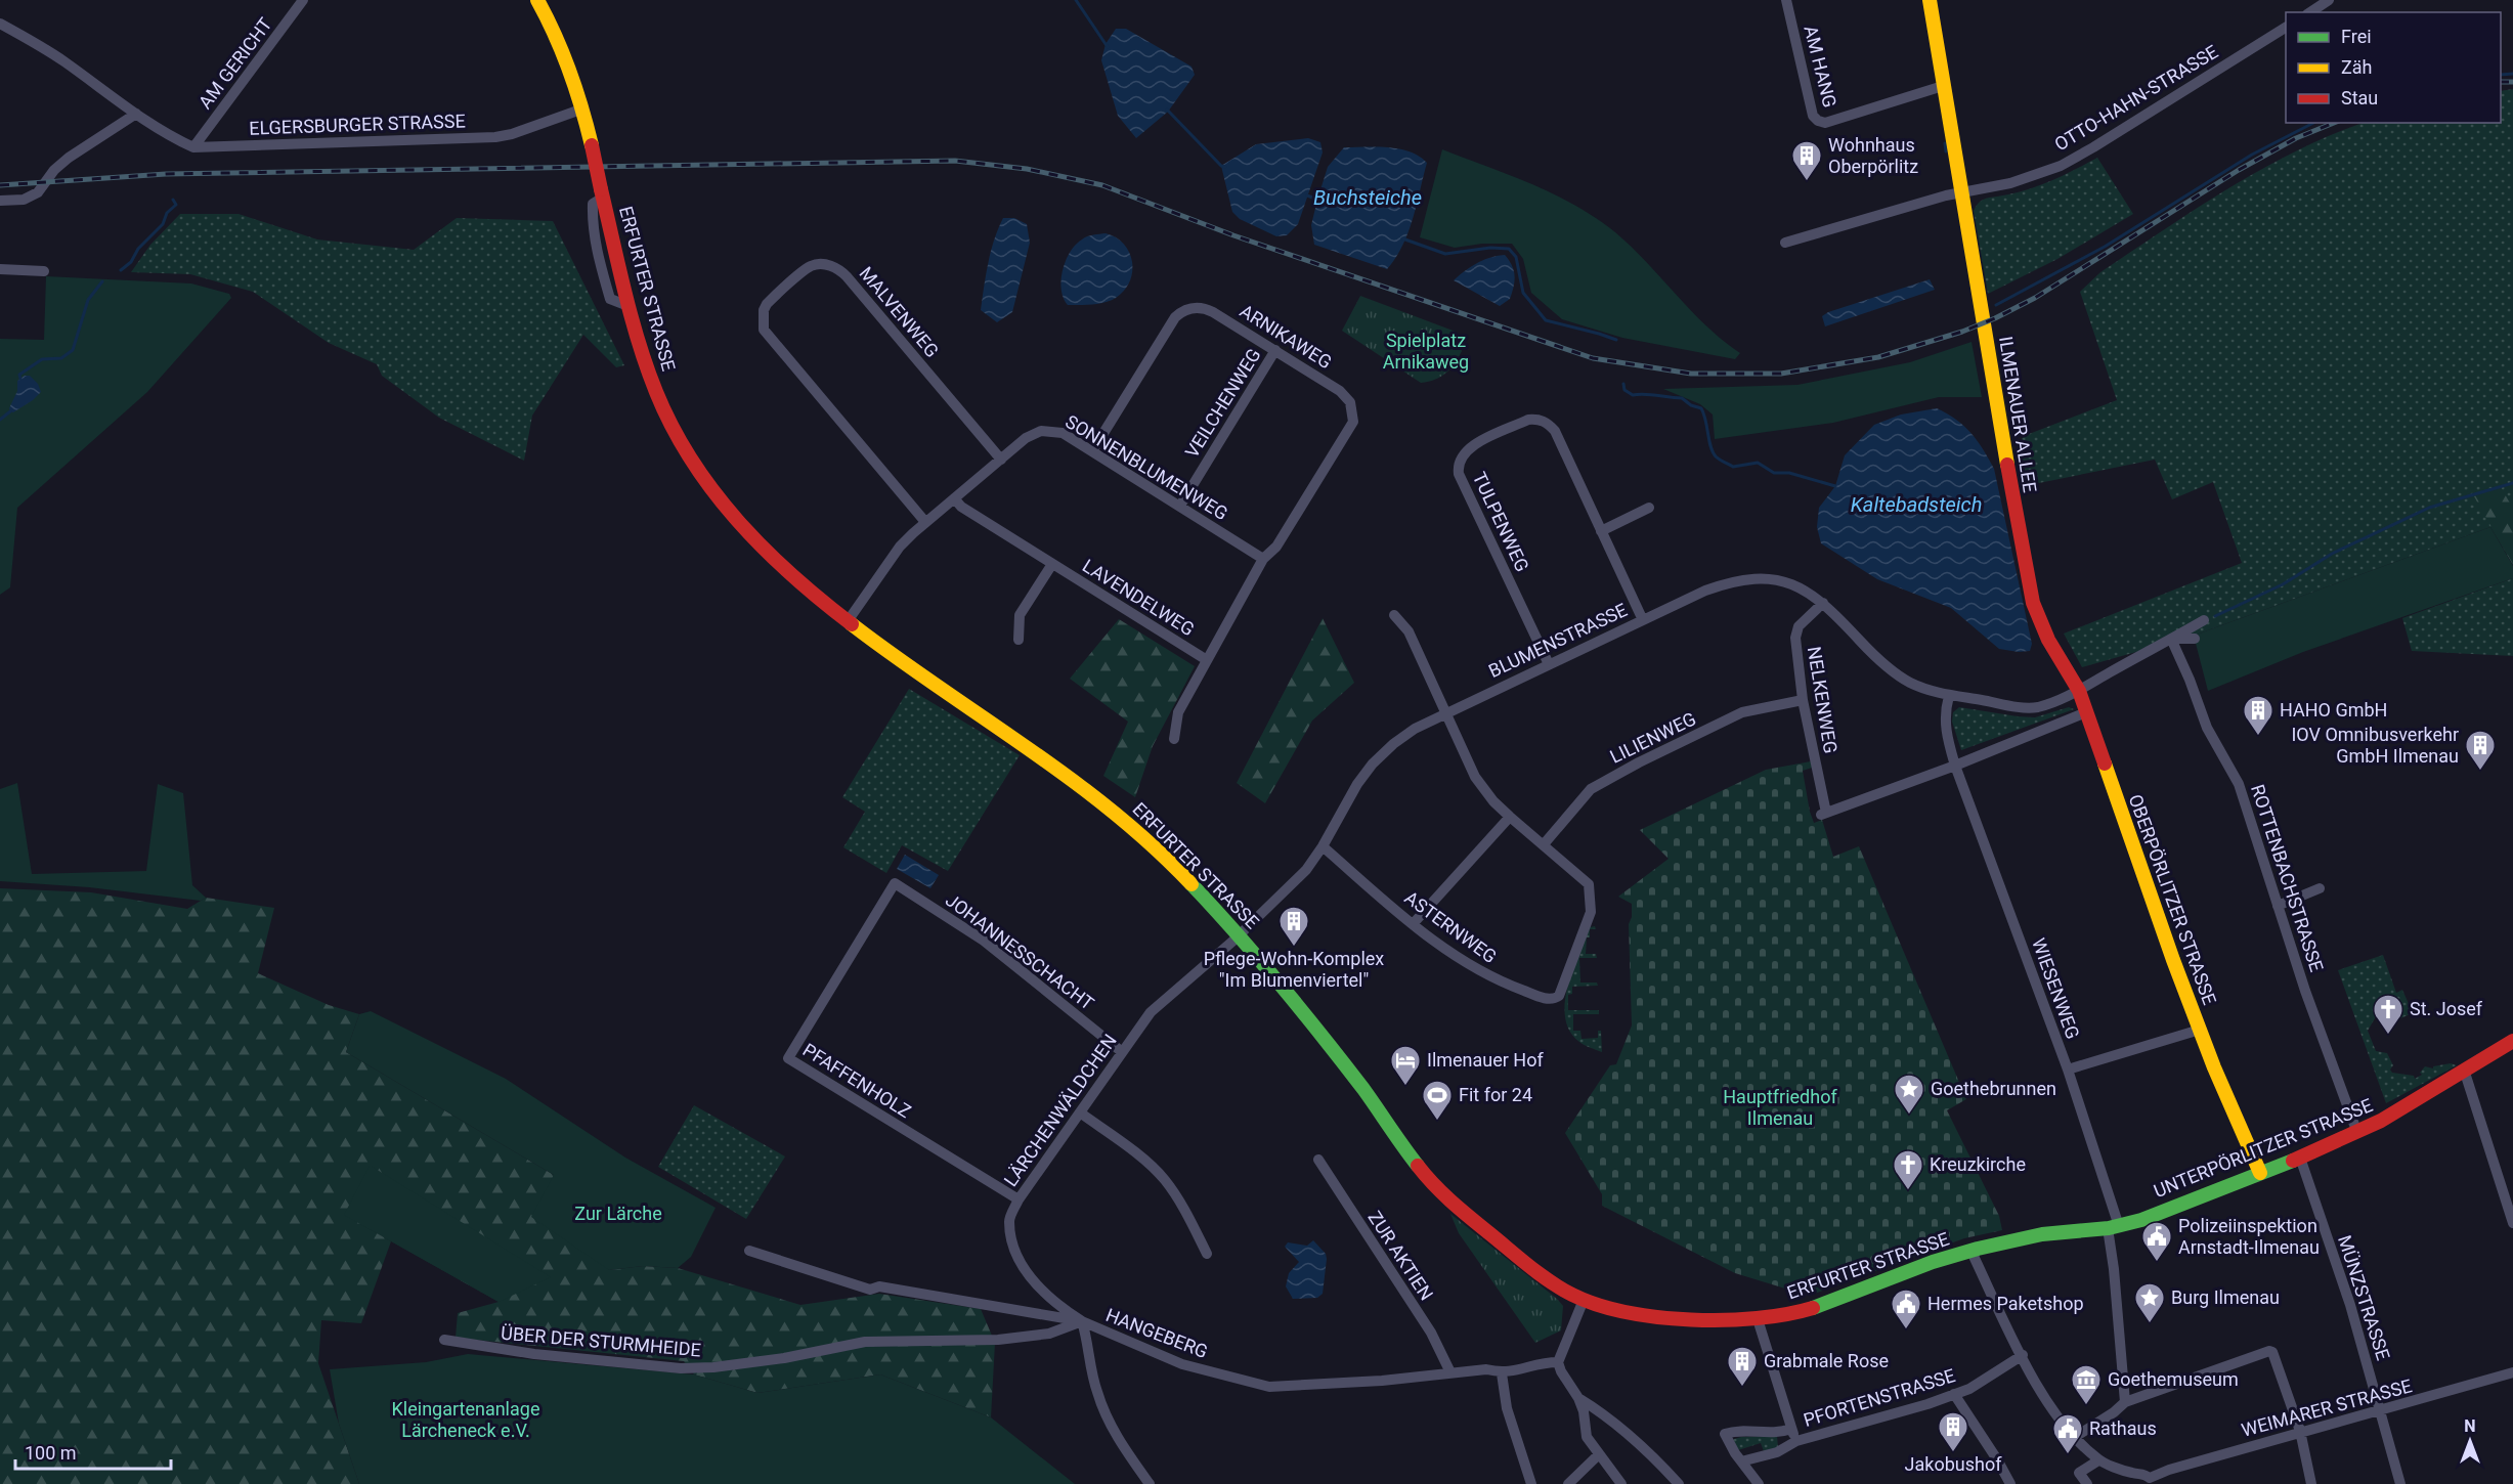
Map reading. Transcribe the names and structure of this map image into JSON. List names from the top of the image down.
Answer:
{
  "streets": {
    "main road": [
      "ERFURTER STRASSE",
      "ILMENAUER ALLEE",
      "OBERPÖRLITZER STRASSE",
      "UNTERPÖRLITZER STRASSE"
    ],
    "street": [
      "AM GERICHT",
      "AM HANG",
      "OTTO-HAHN-STRASSE",
      "ELGERSBURGER STRASSE",
      "MALVENWEG",
      "ARNIKAWEG",
      "VEILCHENWEG",
      "SONNENBLUMENWEG",
      "TULPENWEG",
      "LAVENDELWEG",
      "BLUMENSTRASSE",
      "NELKENWEG",
      "LILIENWEG",
      "ROTTENBACHSTRASSE",
      "ASTERNWEG",
      "JOHANNESSCHACHT",
      "WIESENWEG",
      "PFAFFENHOLZ",
      "LÄRCHENWÄLDCHEN",
      "ZUR AKTIEN",
      "MÜNZSTRASSE",
      "HANGEBERG",
      "ÜBER DER STURMHEIDE",
      "PFORTENSTRASSE",
      "WEIMARER STRASSE"
    ]
  },
  "crossings": [
    ["AM GERICHT", "ELGERSBURGER STRASSE"],
    ["AM HANG", "ILMENAUER ALLEE"],
    ["OTTO-HAHN-STRASSE", "ILMENAUER ALLEE"],
    ["ELGERSBURGER STRASSE", "ERFURTER STRASSE"],
    ["ERFURTER STRASSE", "SONNENBLUMENWEG"],
    ["ERFURTER STRASSE", "BLUMENSTRASSE"],
    ["ERFURTER STRASSE", "WIESENWEG"],
    ["ERFURTER STRASSE", "LÄRCHENWÄLDCHEN"],
    ["ERFURTER STRASSE", "UNTERPÖRLITZER STRASSE"],
    ["MALVENWEG", "SONNENBLUMENWEG"],
    ["ARNIKAWEG", "VEILCHENWEG"],
    ["ARNIKAWEG", "SONNENBLUMENWEG"],
    ["VEILCHENWEG", "SONNENBLUMENWEG"],
    ["ILMENAUER ALLEE", "OBERPÖRLITZER STRASSE"],
    ["SONNENBLUMENWEG", "LAVENDELWEG"],
    ["TULPENWEG", "BLUMENSTRASSE"],
    ["BLUMENSTRASSE", "NELKENWEG"],
    ["BLUMENSTRASSE", "OBERPÖRLITZER STRASSE"],
    ["BLUMENSTRASSE", "ASTERNWEG"],
    ["BLUMENSTRASSE", "LÄRCHENWÄLDCHEN"],
    ["NELKENWEG", "LILIENWEG"],
    ["NELKENWEG", "WIESENWEG"],
    ["LILIENWEG", "ASTERNWEG"],
    ["ROTTENBACHSTRASSE", "UNTERPÖRLITZER STRASSE"],
    ["OBERPÖRLITZER STRASSE", "UNTERPÖRLITZER STRASSE"],
    ["JOHANNESSCHACHT", "PFAFFENHOLZ"],
    ["JOHANNESSCHACHT", "LÄRCHENWÄLDCHEN"],
    ["WIESENWEG", "UNTERPÖRLITZER STRASSE"],
    ["PFAFFENHOLZ", "LÄRCHENWÄLDCHEN"],
    ["LÄRCHENWÄLDCHEN", "HANGEBERG"],
    ["LÄRCHENWÄLDCHEN", "ÜBER DER STURMHEIDE"],
    ["UNTERPÖRLITZER STRASSE", "MÜNZSTRASSE"],
    ["ZUR AKTIEN", "HANGEBERG"],
    ["MÜNZSTRASSE", "WEIMARER STRASSE"],
    ["HANGEBERG", "ÜBER DER STURMHEIDE"]
  ],
  "water": ["Buchsteiche", "Kaltebadsteich"],
  "parks": [
    "Spielplatz Arnikaweg",
    "Hauptfriedhof Ilmenau",
    "Zur Lärche",
    "Kleingartenanlage Lärcheneck e.V."
  ],
  "places": {
    "building": [
      "Wohnhaus Oberpörlitz",
      "HAHO GmbH",
      "IOV Omnibusverkehr GmbH Ilmenau",
      "Pflege-Wohn-Komplex \"Im Blumenviertel\"",
      "Grabmale Rose",
      "Jakobushof"
    ],
    "church": ["St. Josef", "Kreuzkirche"],
    "hotel": ["Ilmenauer Hof"],
    "place": ["Goethebrunnen", "Burg Ilmenau"],
    "sports": ["Fit for 24"],
    "public building": ["Polizeiinspektion Arnstadt-Ilmenau", "Hermes Paketshop", "Rathaus"],
    "museum": ["Goethemuseum"]
  },
  "legend": ["Frei", "Zäh", "Stau"],
  "scale_bar": "100 m",
  "north": "top"
}
